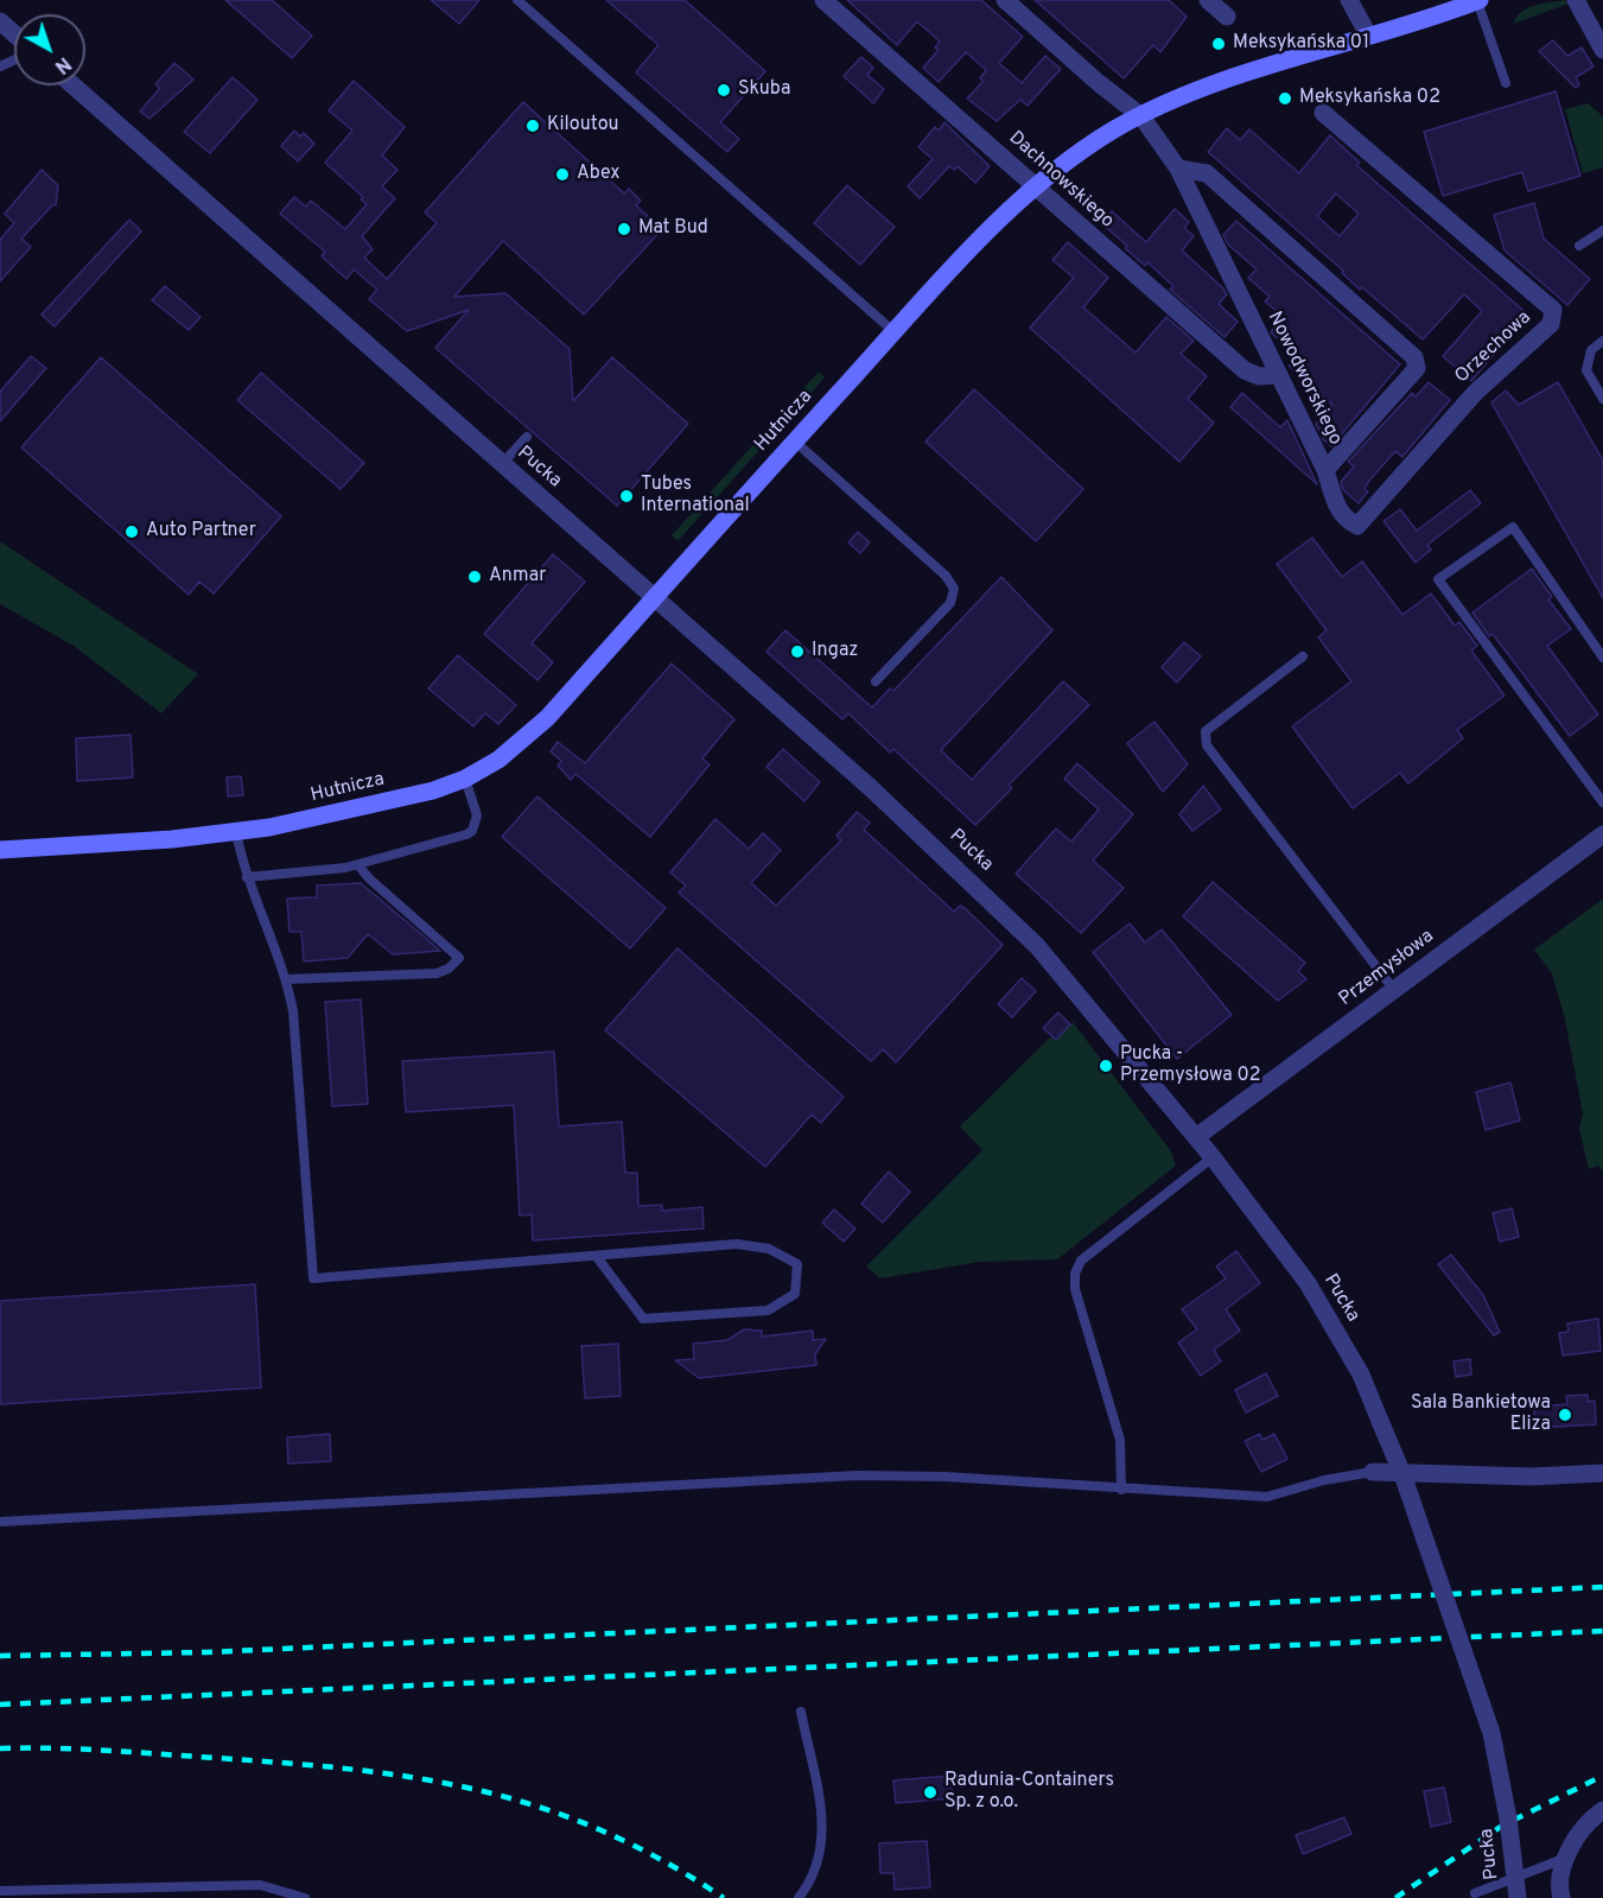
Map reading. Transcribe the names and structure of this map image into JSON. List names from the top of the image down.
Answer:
{
  "streets": {
    "main road": ["Hutnicza"],
    "street": [
      "Dachnowskiego",
      "Orzechowa",
      "Nowodworskiego",
      "Pucka",
      "Przemysłowa"
    ]
  },
  "crossings": [
    ["Dachnowskiego", "Nowodworskiego"],
    ["Dachnowskiego", "Hutnicza"],
    ["Orzechowa", "Nowodworskiego"],
    ["Nowodworskiego", "Hutnicza"],
    ["Hutnicza", "Pucka"],
    ["Pucka", "Przemysłowa"]
  ],
  "places": [
    "Meksykańska 01",
    "Skuba",
    "Meksykańska 02",
    "Kiloutou",
    "Abex",
    "Mat Bud",
    "Tubes International",
    "Auto Partner",
    "Anmar",
    "Ingaz",
    "Pucka - Przemysłowa 02",
    "Sala Bankietowa Eliza",
    "Radunia-Containers Sp. z o.o."
  ],
  "north": "bottom right"
}
